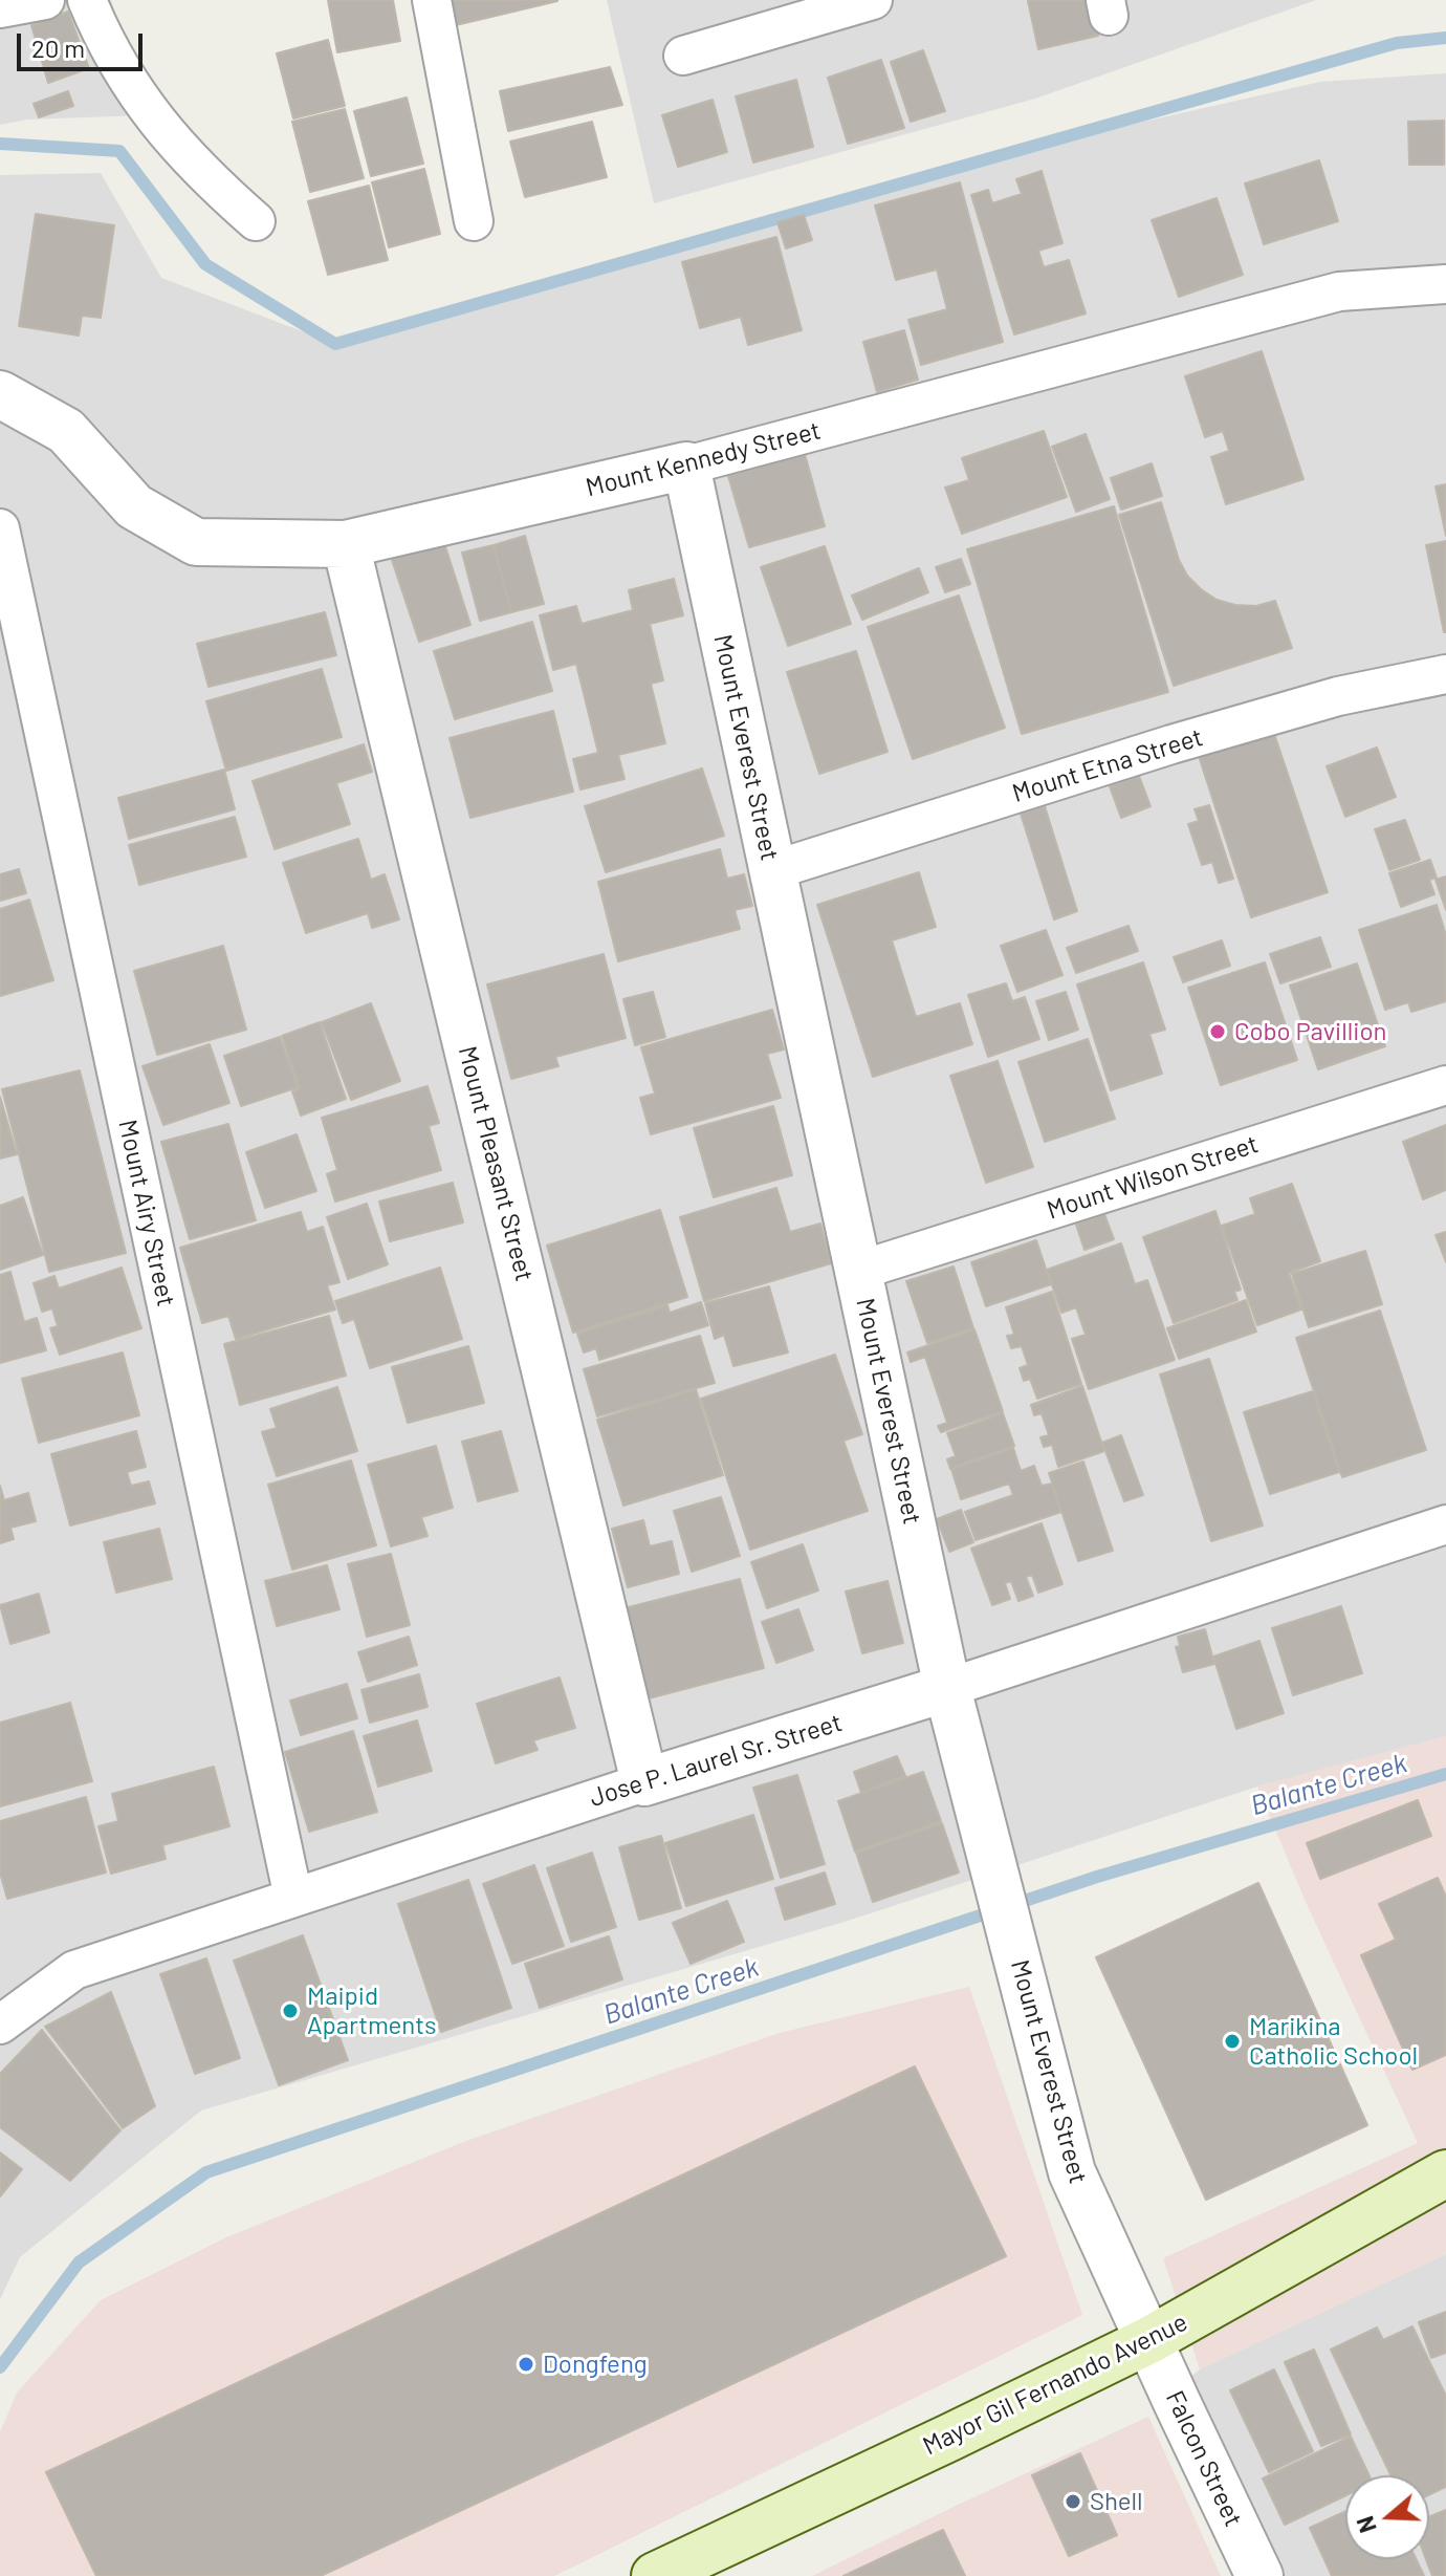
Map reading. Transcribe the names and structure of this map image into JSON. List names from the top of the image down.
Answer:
{
  "streets": {
    "main road": ["Mayor Gil Fernando Avenue"],
    "street": [
      "Mount Kennedy Street",
      "Mount Everest Street",
      "Mount Etna Street",
      "Mount Pleasant Street",
      "Mount Wilson Street",
      "Mount Airy Street",
      "Jose P. Laurel Sr. Street",
      "Falcon Street"
    ]
  },
  "crossings": [
    ["Mount Kennedy Street", "Mount Everest Street"],
    ["Mount Kennedy Street", "Mount Pleasant Street"],
    ["Mount Everest Street", "Mount Etna Street"],
    ["Mount Everest Street", "Mount Wilson Street"],
    ["Mount Everest Street", "Jose P. Laurel Sr. Street"],
    ["Mount Everest Street", "Mayor Gil Fernando Avenue"],
    ["Mount Everest Street", "Falcon Street"],
    ["Mount Pleasant Street", "Jose P. Laurel Sr. Street"],
    ["Mount Airy Street", "Jose P. Laurel Sr. Street"],
    ["Mayor Gil Fernando Avenue", "Falcon Street"]
  ],
  "water": ["Balante Creek"],
  "places": [
    "Cobo Pavillion",
    "Maipid Apartments",
    "Marikina Catholic School",
    "Dongfeng",
    "Shell"
  ],
  "scale_bar": "20 m",
  "north": "left"
}
